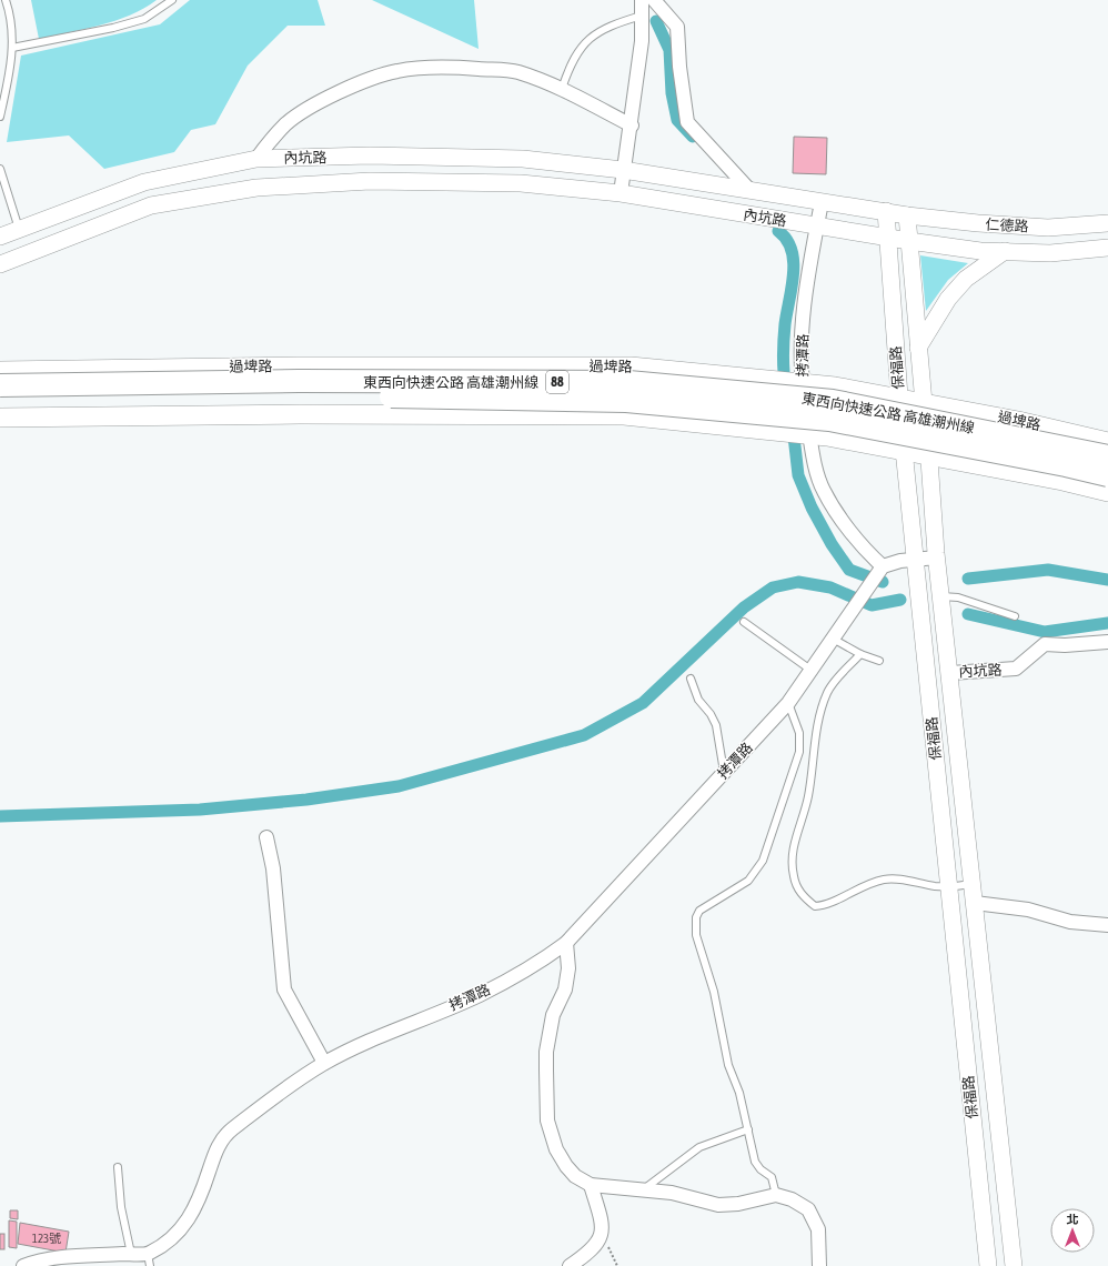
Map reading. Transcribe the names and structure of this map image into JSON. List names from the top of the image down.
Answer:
{
  "streets": {
    "highway": ["東西向快速公路 高雄潮州線", "88"],
    "main road": ["過埤路"],
    "street": [
      "內坑路",
      "仁德路",
      "拷潭路",
      "保福路"
    ]
  },
  "crossings": [
    ["內坑路", "仁德路"],
    ["內坑路", "拷潭路"],
    ["內坑路", "保福路"],
    ["仁德路", "保福路"],
    ["拷潭路", "過埤路"],
    ["過埤路", "保福路"]
  ],
  "house_numbers": ["123號"],
  "north": "top"
}
